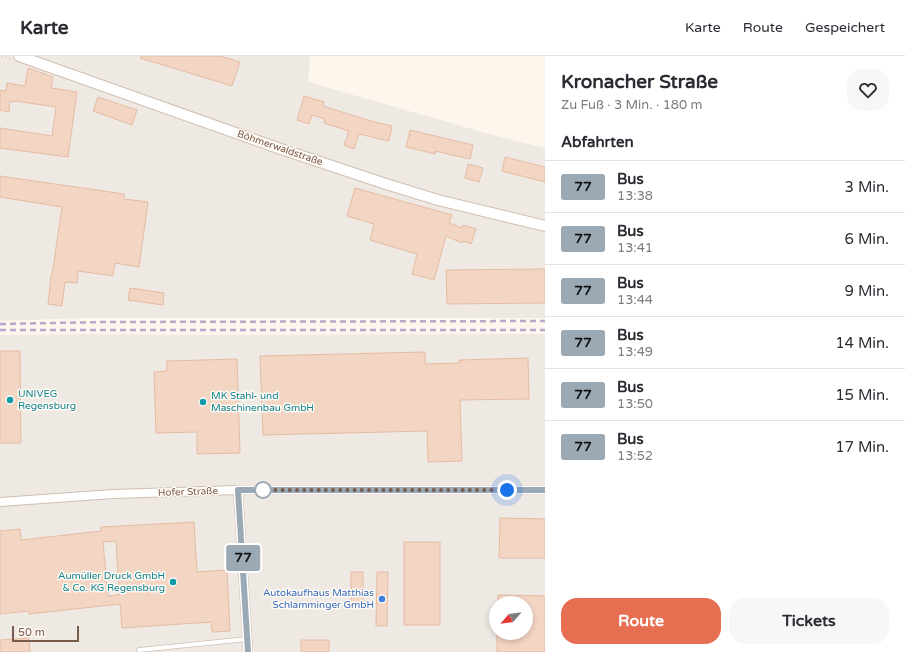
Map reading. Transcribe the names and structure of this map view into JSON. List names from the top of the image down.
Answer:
{
  "streets": {
    "street": ["Böhmerwaldstraße", "Hofer Straße"]
  },
  "places": [
    "UNIVEG Regensburg",
    "MK Stahl- und Maschinenbau GmbH",
    "Aumüller Druck GmbH & Co. KG Regensburg",
    "Autokaufhaus Matthias Schlamminger GmbH"
  ],
  "lines": ["bus line 77"],
  "scale_bar": "50 m",
  "north": "bottom left",
  "page": {
    "header": "Karte",
    "nav": ["Karte", "Route", "Gespeichert"],
    "on_map": "77",
    "heading": [
      ["Kronacher Straße", "Zu Fuß · 3 Min. · 180 m"],
      "Abfahrten"
    ],
    "list": [
      {
        "mark": "77",
        "name": "Bus",
        "note": "13:38",
        "value": "3 Min."
      },
      {
        "mark": "77",
        "name": "Bus",
        "note": "13:41",
        "value": "6 Min."
      },
      {
        "mark": "77",
        "name": "Bus",
        "note": "13:44",
        "value": "9 Min."
      },
      {
        "mark": "77",
        "name": "Bus",
        "note": "13:49",
        "value": "14 Min."
      },
      {
        "mark": "77",
        "name": "Bus",
        "note": "13:50",
        "value": "15 Min."
      },
      {
        "mark": "77",
        "name": "Bus",
        "note": "13:52",
        "value": "17 Min."
      }
    ],
    "buttons": ["Route", "Tickets"],
    "scale": "50 m"
  }
}
